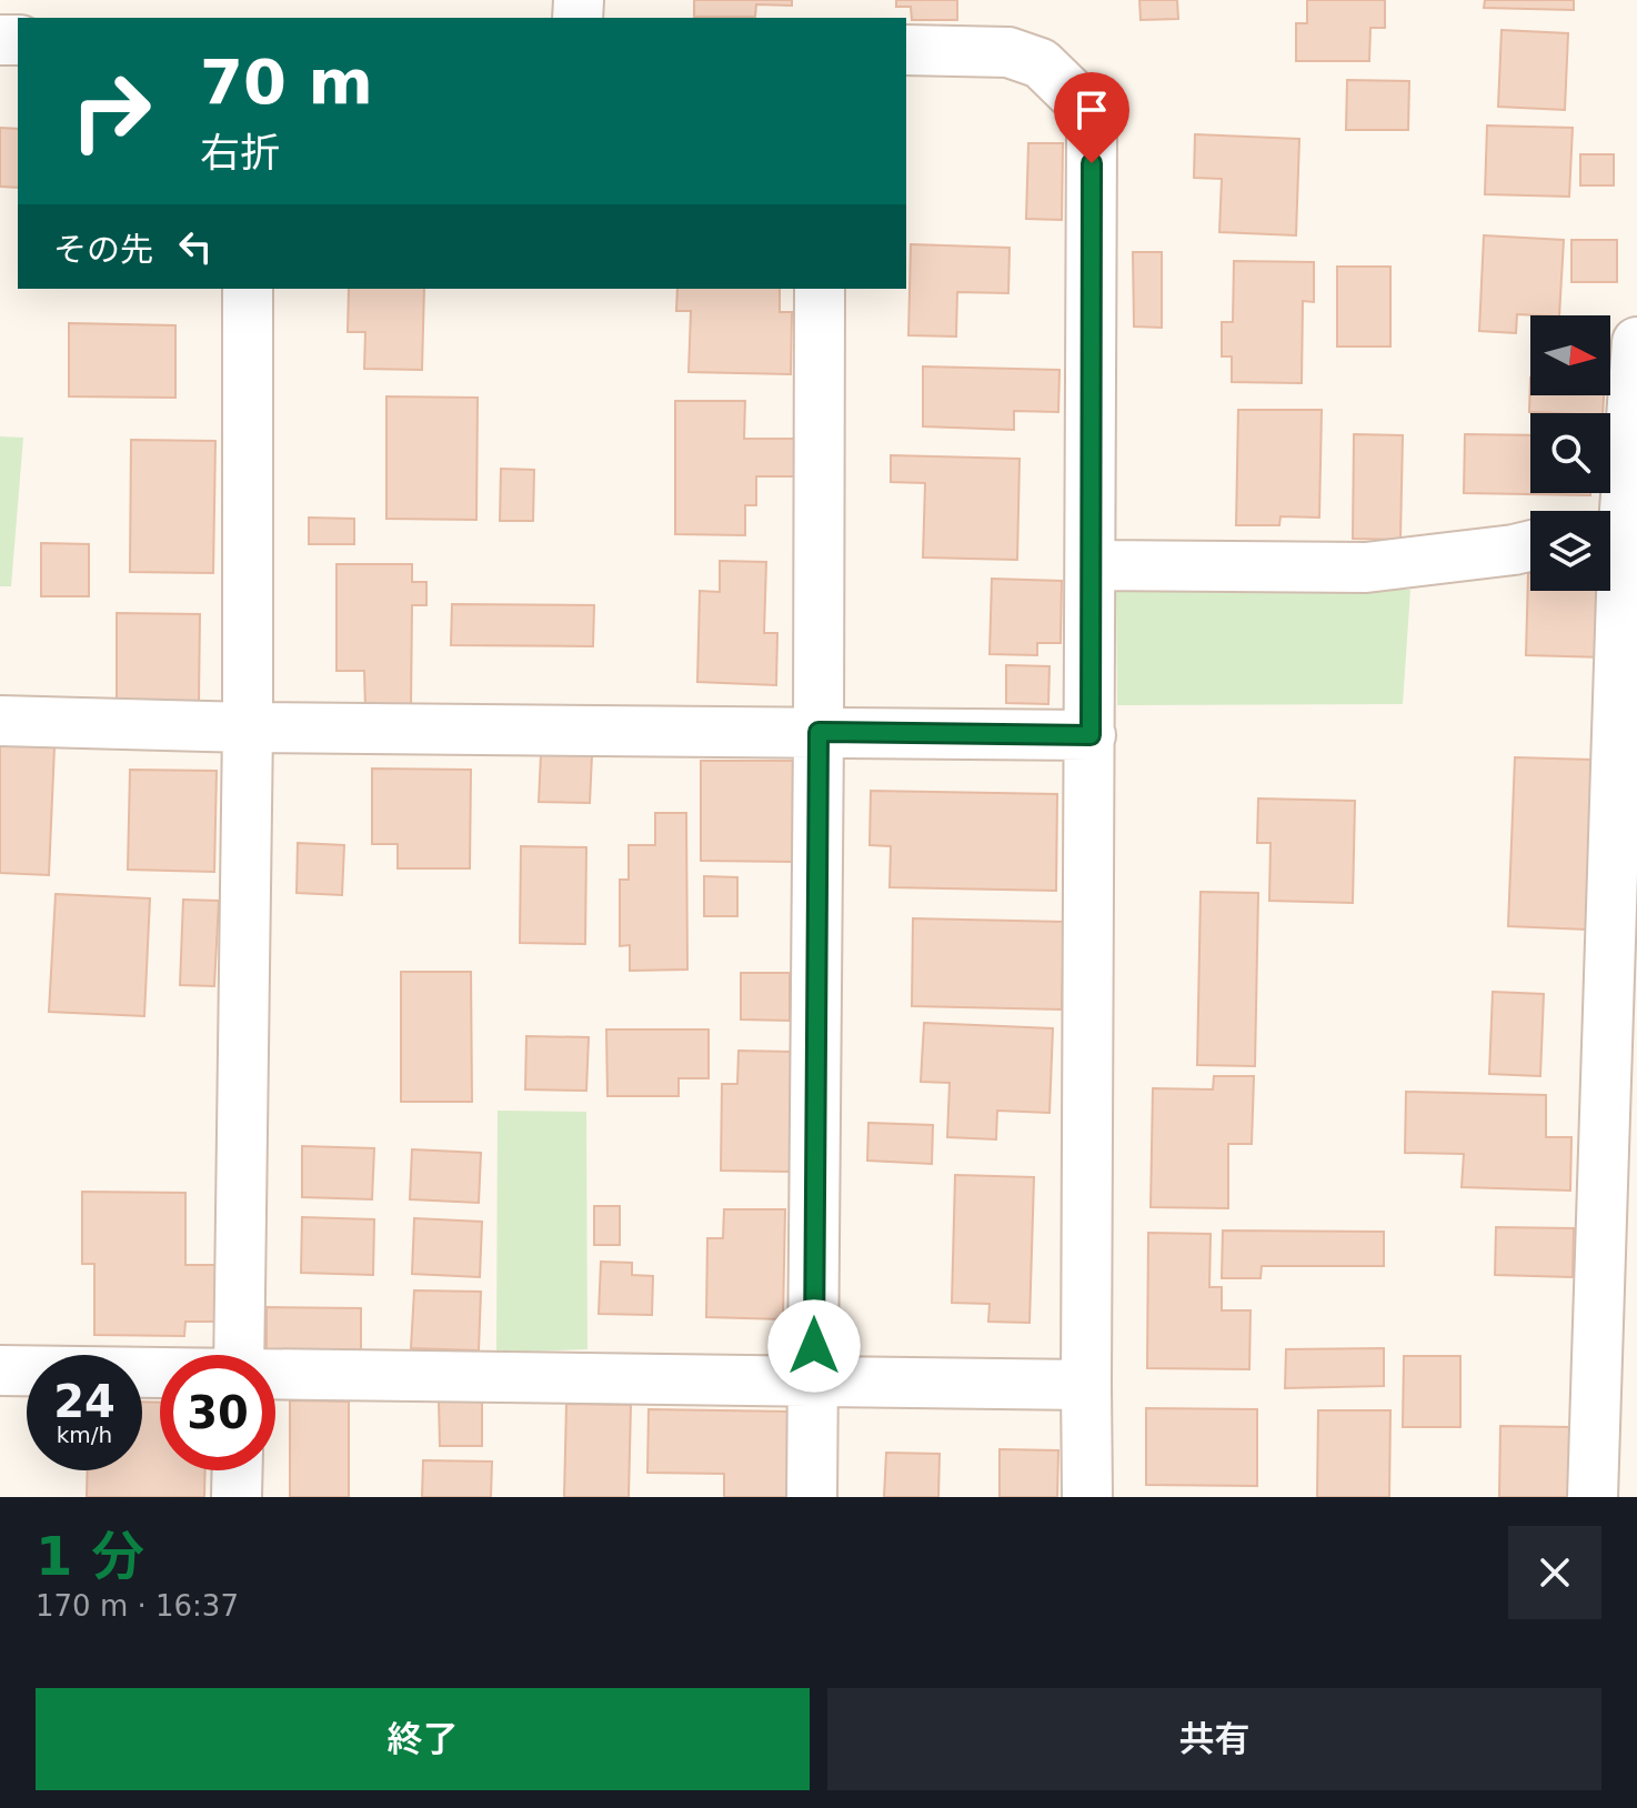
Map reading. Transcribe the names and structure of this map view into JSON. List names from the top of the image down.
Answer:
{
  "north": "right",
  "page": {
    "turn": ["70 m", "右折"],
    "then": "その先",
    "speed": "24 km/h",
    "limit": "30",
    "heading": ["1 分", "170 m · 16:37"],
    "buttons": ["終了", "共有"]
  }
}
